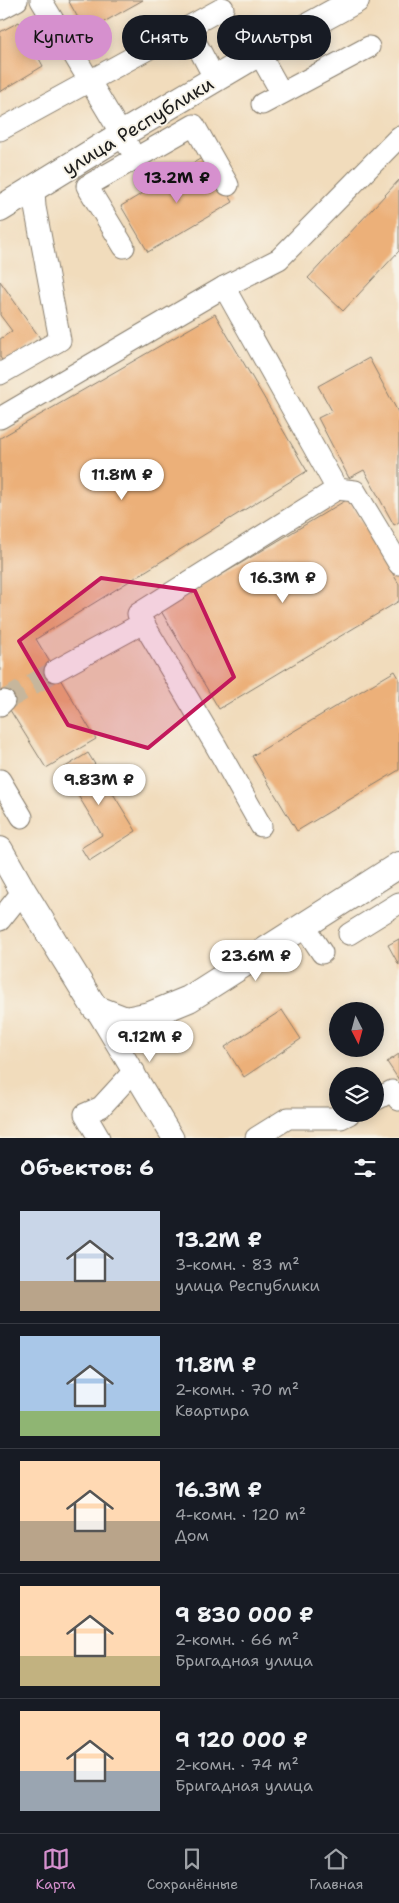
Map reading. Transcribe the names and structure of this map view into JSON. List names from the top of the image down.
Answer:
{
  "streets": {
    "main road": ["улица Республики"]
  },
  "north": "bottom",
  "page": {
    "chip": ["Купить", "Снять", "Фильтры"],
    "price": [
      "13.2M ₽",
      "11.8M ₽",
      "16.3M ₽",
      "9.83M ₽",
      "23.6M ₽",
      "9.12M ₽"
    ],
    "heading": "Объектов: 6",
    "list": [
      {
        "name": "13.2M ₽",
        "note": "3-комн. · 83 m² · улица Республики"
      },
      {
        "name": "11.8M ₽",
        "note": "2-комн. · 70 m² · Квартира"
      },
      {
        "name": "16.3M ₽",
        "note": "4-комн. · 120 m² · Дом"
      },
      {
        "name": "9 830 000 ₽",
        "note": "2-комн. · 66 m² · Бригадная улица"
      },
      {
        "name": "9 120 000 ₽",
        "note": "2-комн. · 74 m² · Бригадная улица"
      }
    ],
    "tabs": ["Карта", "Сохранённые", "Главная"]
  }
}
